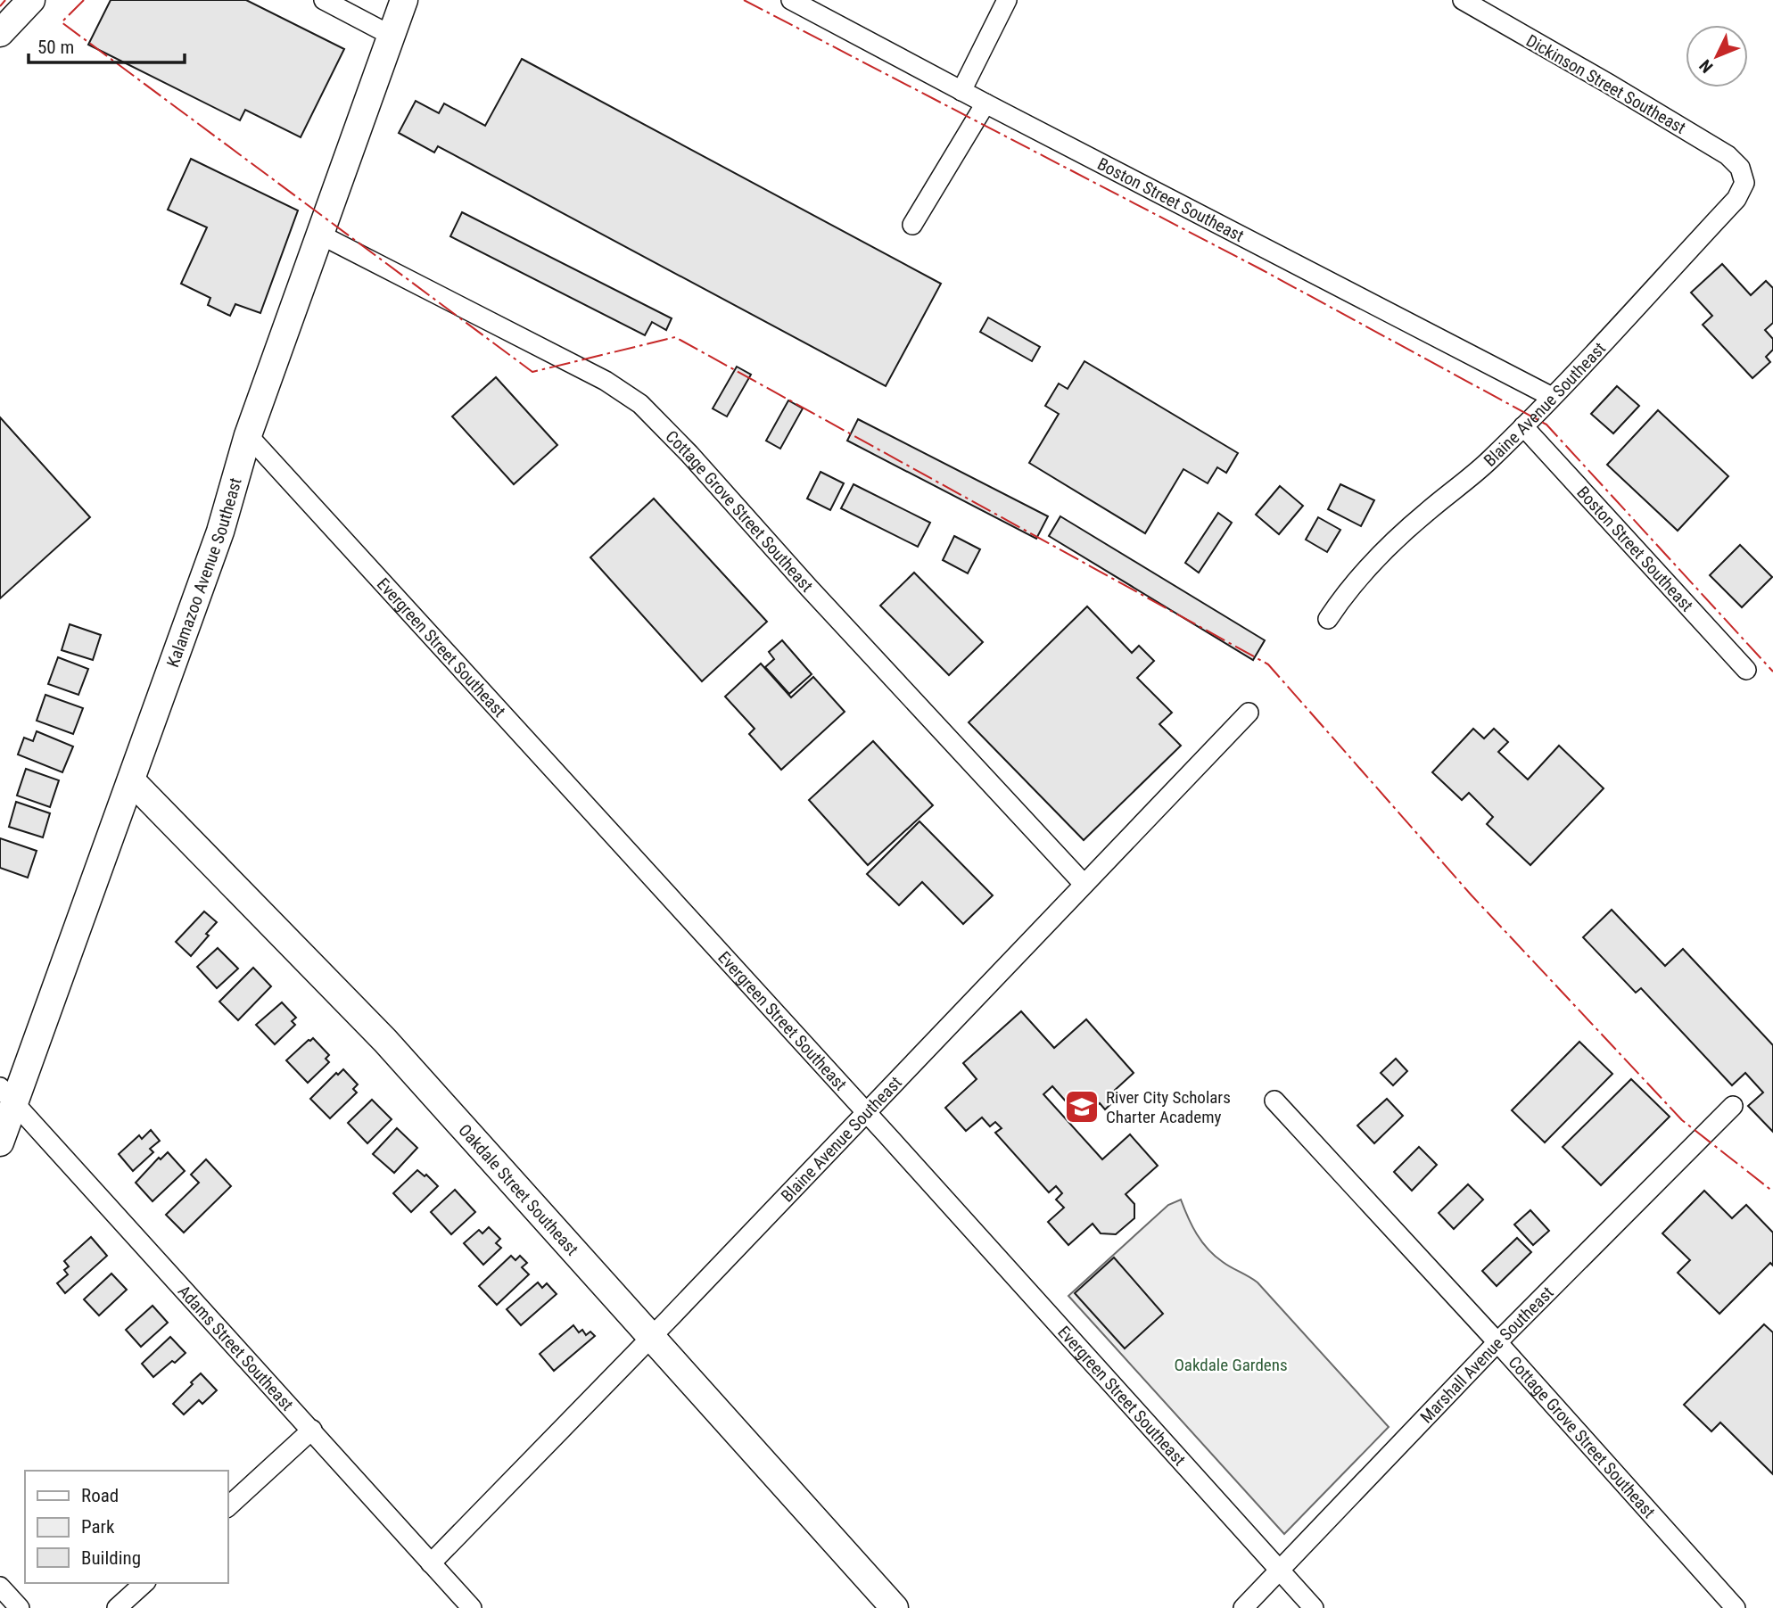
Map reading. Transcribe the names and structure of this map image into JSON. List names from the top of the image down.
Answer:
{
  "streets": {
    "main road": ["Kalamazoo Avenue Southeast", "Oakdale Street Southeast"],
    "street": [
      "Dickinson Street Southeast",
      "Boston Street Southeast",
      "Blaine Avenue Southeast",
      "Cottage Grove Street Southeast",
      "Evergreen Street Southeast",
      "Adams Street Southeast",
      "Marshall Avenue Southeast"
    ]
  },
  "crossings": [
    ["Dickinson Street Southeast", "Blaine Avenue Southeast"],
    ["Boston Street Southeast", "Blaine Avenue Southeast"],
    ["Blaine Avenue Southeast", "Cottage Grove Street Southeast"],
    ["Blaine Avenue Southeast", "Evergreen Street Southeast"],
    ["Blaine Avenue Southeast", "Oakdale Street Southeast"],
    ["Blaine Avenue Southeast", "Adams Street Southeast"],
    ["Cottage Grove Street Southeast", "Kalamazoo Avenue Southeast"],
    ["Cottage Grove Street Southeast", "Marshall Avenue Southeast"],
    ["Kalamazoo Avenue Southeast", "Evergreen Street Southeast"],
    ["Kalamazoo Avenue Southeast", "Oakdale Street Southeast"],
    ["Kalamazoo Avenue Southeast", "Adams Street Southeast"],
    ["Evergreen Street Southeast", "Marshall Avenue Southeast"]
  ],
  "parks": ["Oakdale Gardens"],
  "places": {
    "school or university": ["River City Scholars Charter Academy"]
  },
  "legend": ["Road", "Park", "Building"],
  "scale_bar": "50 m",
  "north": "bottom left"
}
